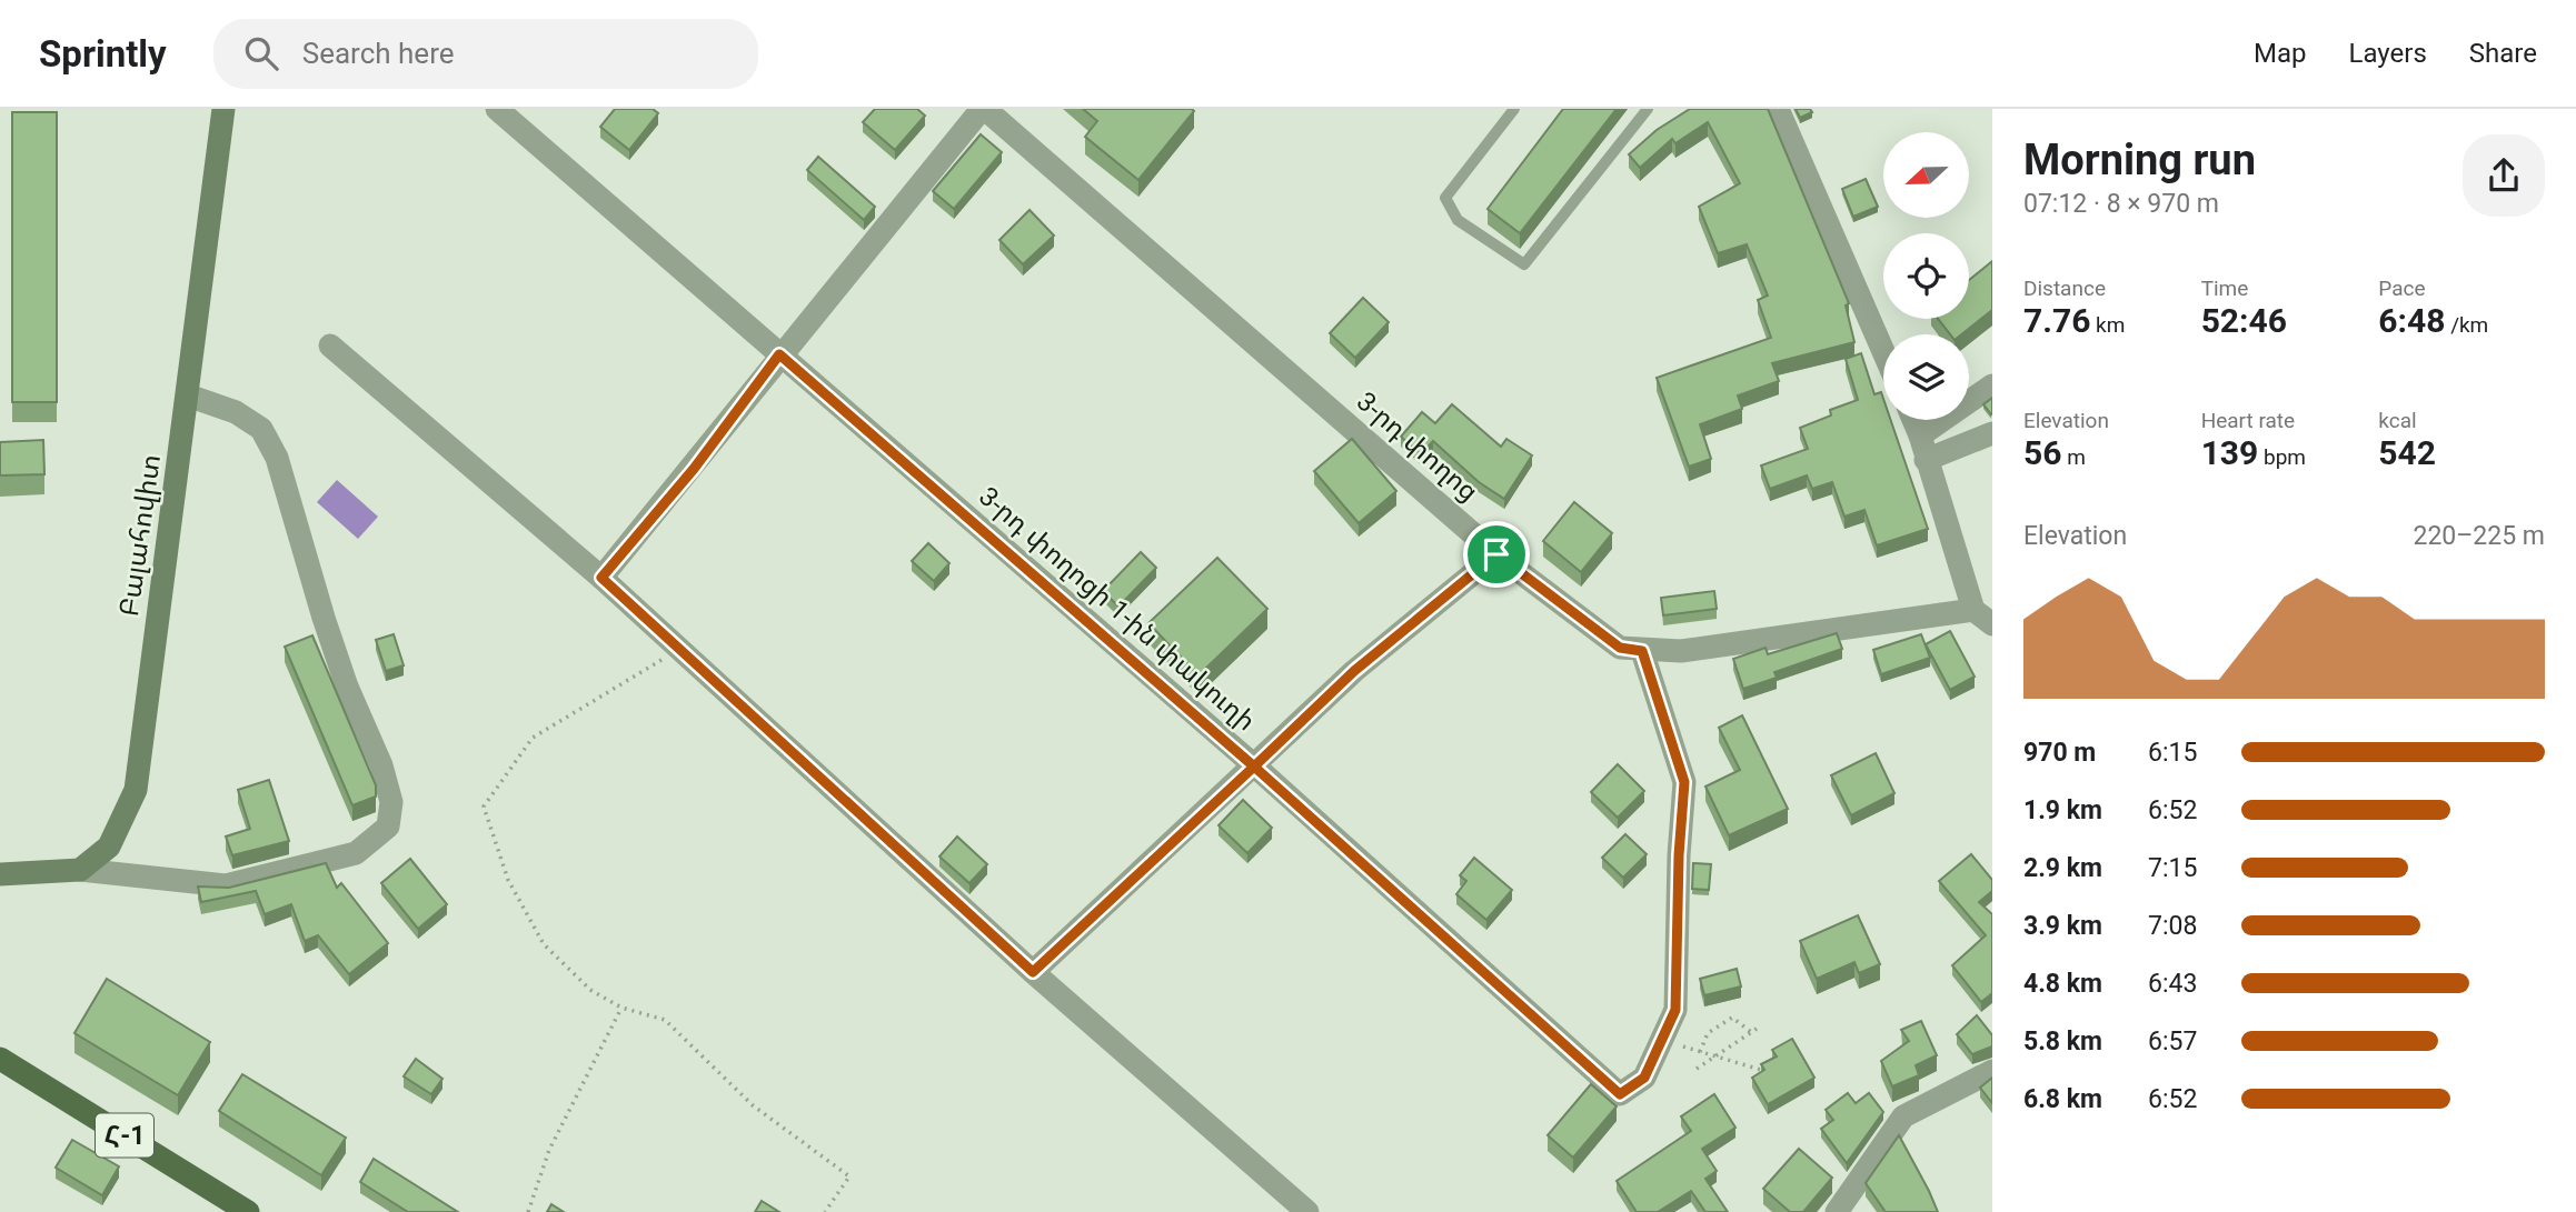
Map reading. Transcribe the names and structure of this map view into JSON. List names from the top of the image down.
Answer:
{
  "streets": {
    "main road": ["Հ-1"],
    "street": ["3-րդ փողոց", "Բալահովիտ", "3-րդ փողոցի 1-ին փակուղի"]
  },
  "crossings": [
    ["3-րդ փողոց", "3-րդ փողոցի 1-ին փակուղի"]
  ],
  "north": "left",
  "page": {
    "header": "Sprintly",
    "search": "Search here",
    "nav": ["Map", "Layers", "Share"],
    "heading": ["Morning run", "07:12 · 8 × 970 m"],
    "stats": [
      ["Distance", "7.76 km"],
      ["Time", "52:46"],
      ["Pace", "6:48 /km"],
      ["Elevation", "56 m"],
      ["Heart rate", "139 bpm"],
      ["kcal", "542"]
    ],
    "chart": ["Elevation", "220–225 m"],
    "list": [
      {
        "name": "970 m",
        "note": "6:15"
      },
      {
        "name": "1.9 km",
        "note": "6:52"
      },
      {
        "name": "2.9 km",
        "note": "7:15"
      },
      {
        "name": "3.9 km",
        "note": "7:08"
      },
      {
        "name": "4.8 km",
        "note": "6:43"
      },
      {
        "name": "5.8 km",
        "note": "6:57"
      },
      {
        "name": "6.8 km",
        "note": "6:52"
      }
    ]
  }
}
